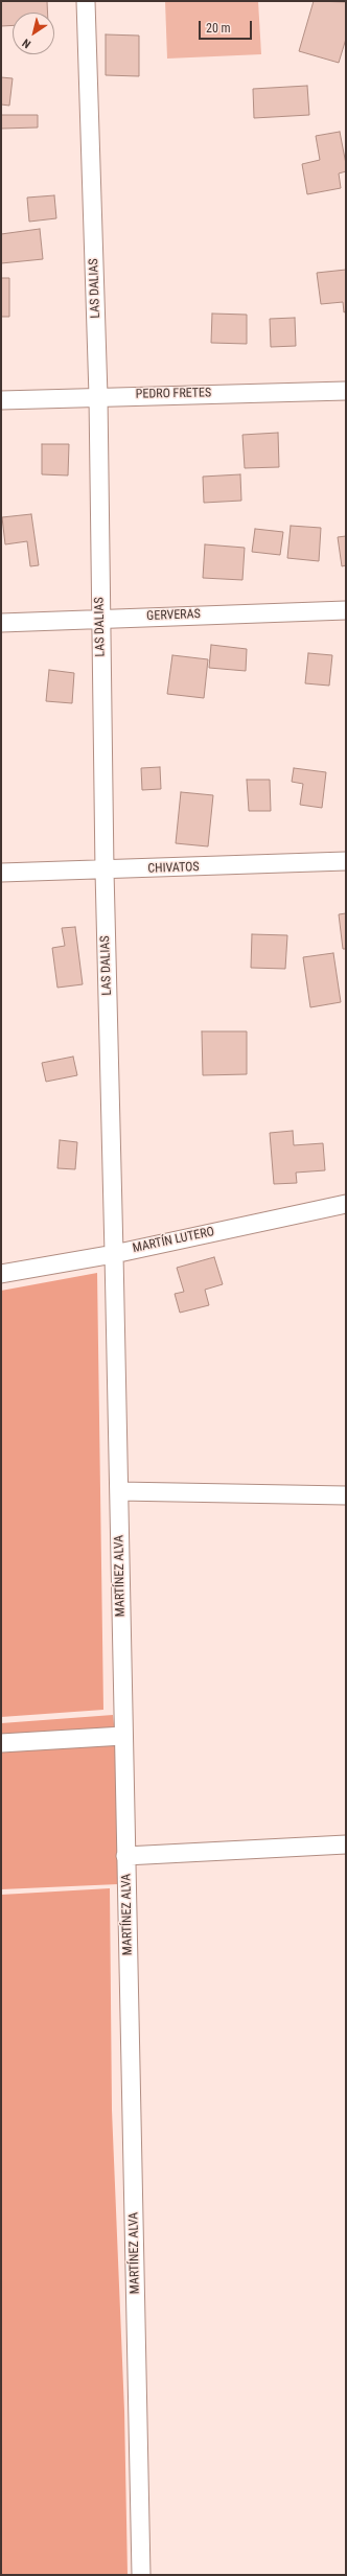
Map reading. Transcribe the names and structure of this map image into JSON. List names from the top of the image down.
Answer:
{
  "streets": {
    "street": [
      "LAS DALIAS",
      "PEDRO FRETES",
      "GERVERAS",
      "CHIVATOS",
      "MARTÍN LUTERO",
      "MARTÍNEZ ALVA"
    ]
  },
  "crossings": [
    ["LAS DALIAS", "PEDRO FRETES"],
    ["LAS DALIAS", "GERVERAS"],
    ["LAS DALIAS", "CHIVATOS"],
    ["LAS DALIAS", "MARTÍN LUTERO"],
    ["LAS DALIAS", "MARTÍNEZ ALVA"],
    ["MARTÍN LUTERO", "MARTÍNEZ ALVA"]
  ],
  "scale_bar": "20 m",
  "north": "bottom left"
}
